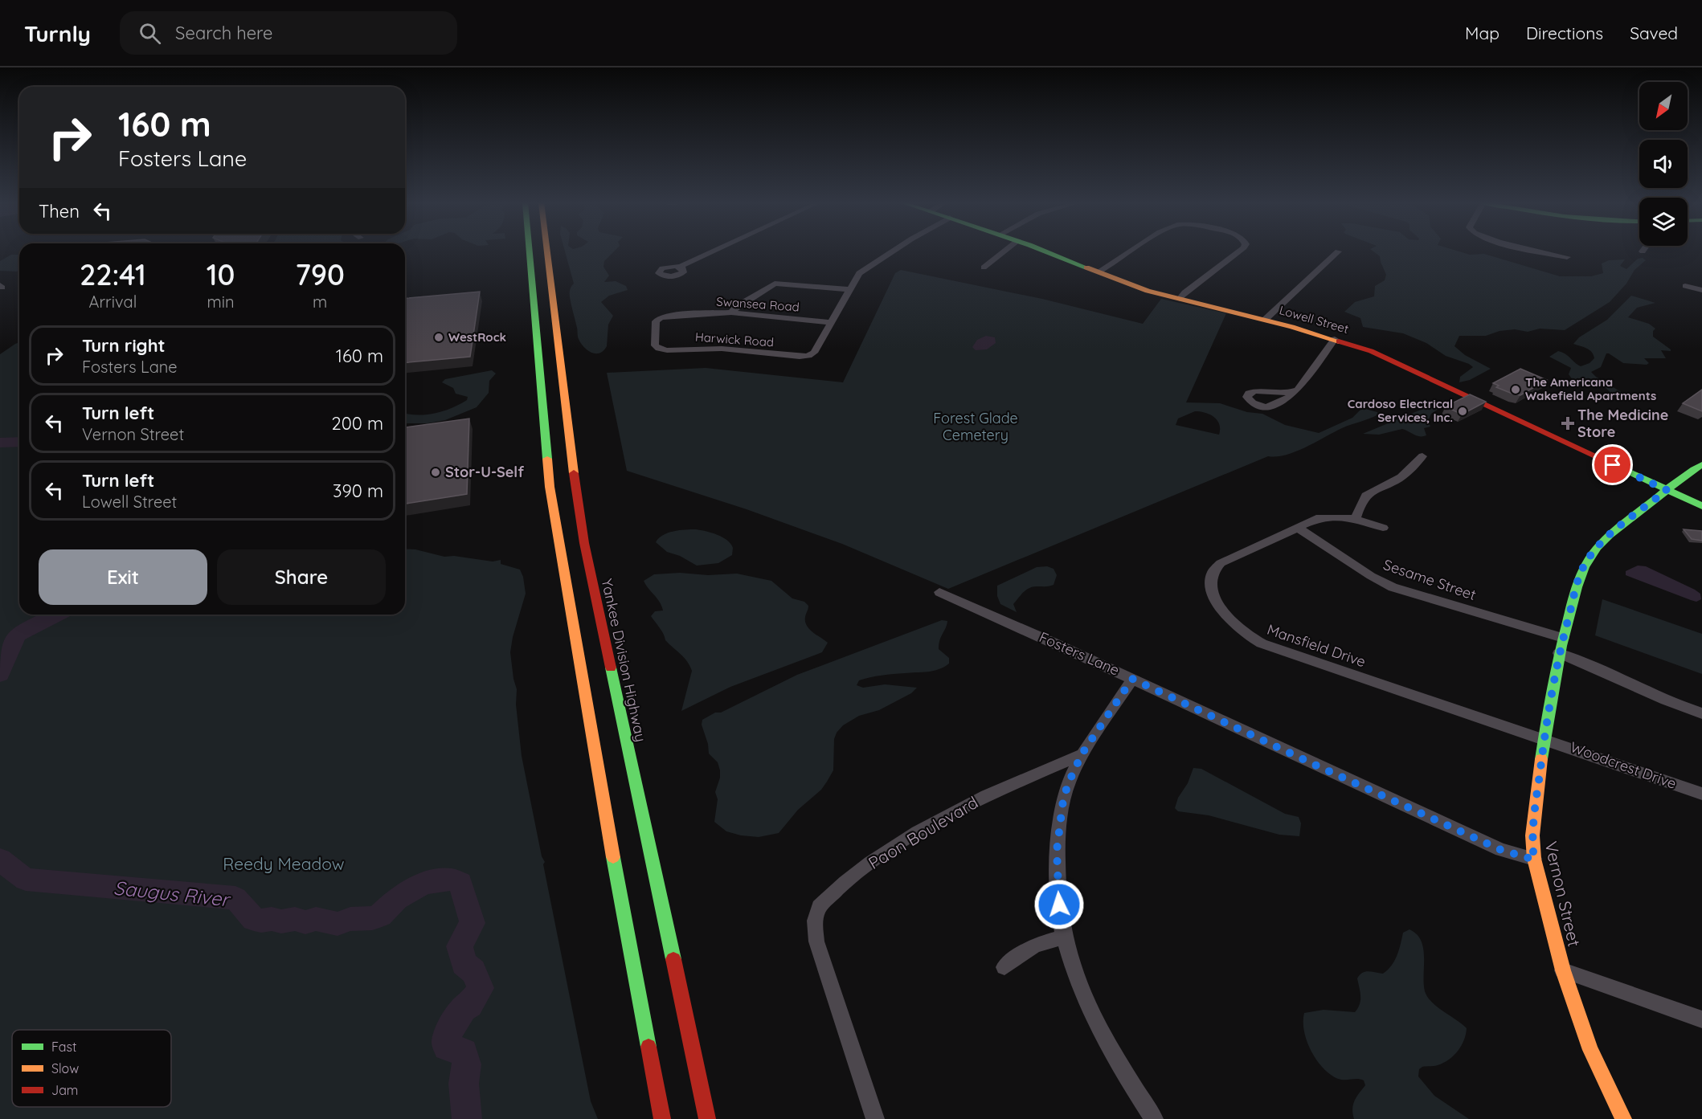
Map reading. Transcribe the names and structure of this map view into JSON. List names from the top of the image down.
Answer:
{
  "streets": {
    "main road": ["Lowell Street", "Yankee Division Highway", "Vernon Street"],
    "street": [
      "Swansea Road",
      "Harwick Road",
      "Sesame Street",
      "Mansfield Drive",
      "Fosters Lane",
      "Woodcrest Drive",
      "Paon Boulevard"
    ]
  },
  "crossings": [
    ["Swansea Road", "Harwick Road"],
    ["Lowell Street", "Vernon Street"],
    ["Sesame Street", "Mansfield Drive"],
    ["Sesame Street", "Vernon Street"],
    ["Mansfield Drive", "Woodcrest Drive"],
    ["Mansfield Drive", "Vernon Street"],
    ["Fosters Lane", "Vernon Street"],
    ["Woodcrest Drive", "Vernon Street"]
  ],
  "water": ["Saugus River"],
  "parks": ["Forest Glade Cemetery", "Reedy Meadow"],
  "places": {
    "other": [
      "WestRock",
      "The Americana Wakefield Apartments",
      "Cardoso Electrical Services, Inc.",
      "Stor-U-Self"
    ],
    "health": ["The Medicine Store"]
  },
  "legend": ["Fast", "Slow", "Jam"],
  "north": "bottom left",
  "page": {
    "header": "Turnly",
    "search": "Search here",
    "nav": ["Map", "Directions", "Saved"],
    "turn": ["160 m", "Fosters Lane"],
    "then": "Then",
    "eta": [
      "22:41",
      "Arrival",
      "10",
      "min",
      "790",
      "m"
    ],
    "list": [
      {
        "name": "Turn right",
        "note": "Fosters Lane",
        "value": "160 m"
      },
      {
        "name": "Turn left",
        "note": "Vernon Street",
        "value": "200 m"
      },
      {
        "name": "Turn left",
        "note": "Lowell Street",
        "value": "390 m"
      }
    ],
    "buttons": ["Exit", "Share"]
  }
}
